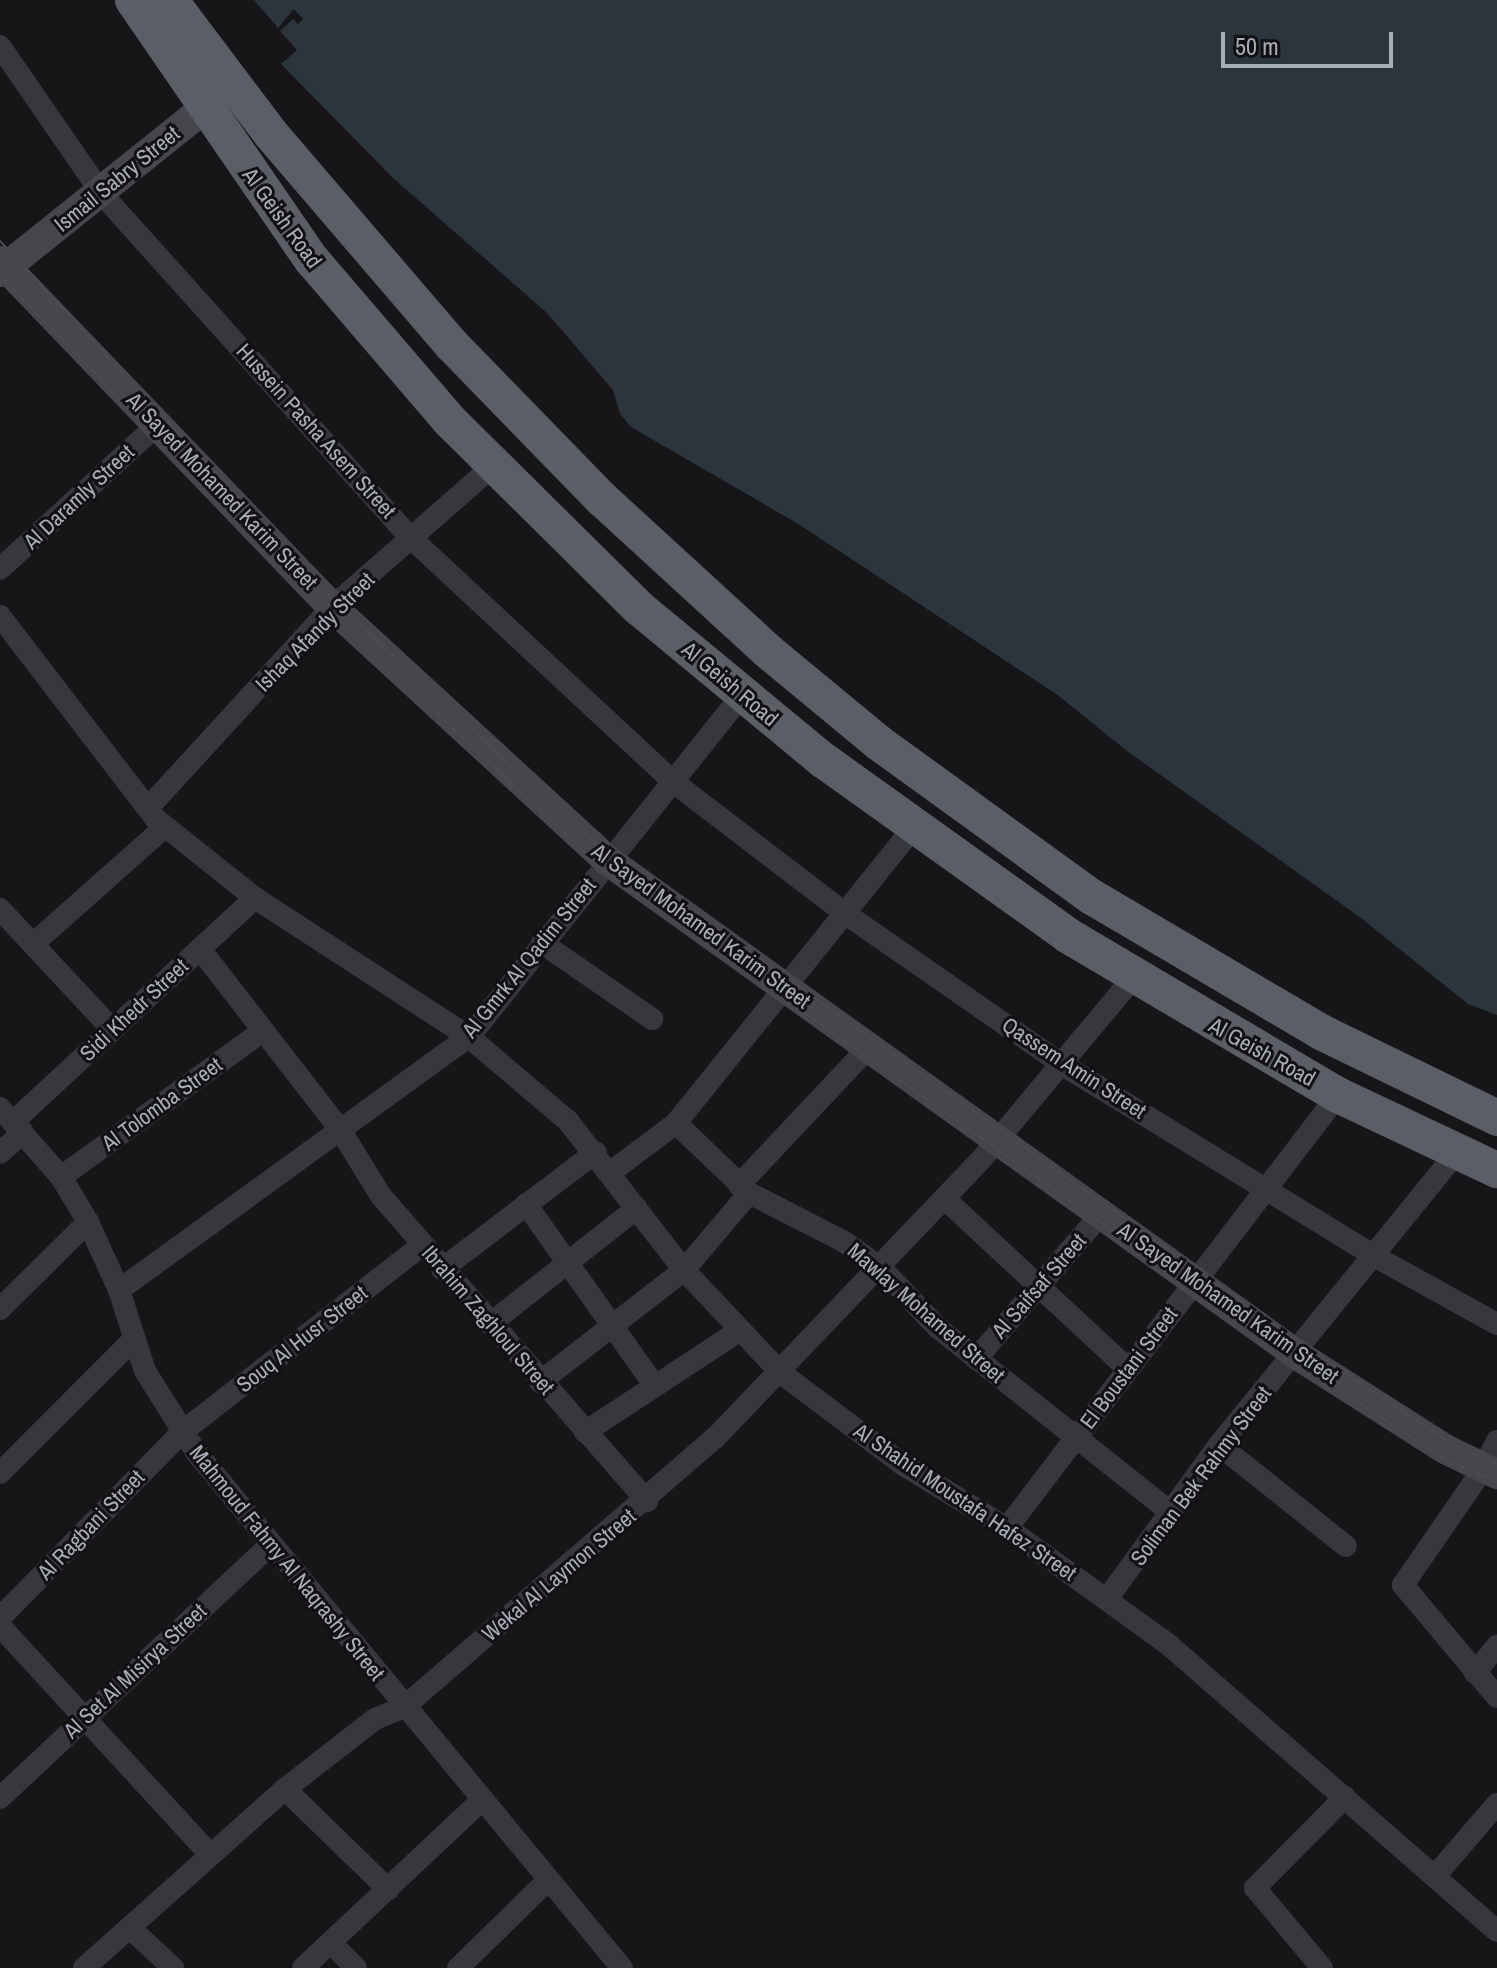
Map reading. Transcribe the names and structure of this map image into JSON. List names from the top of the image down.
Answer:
{
  "streets": {
    "highway": ["Al Geish Road"],
    "main road": ["Ismail Sabry Street", "Al Sayed Mohamed Karim Street"],
    "street": [
      "Hussein Pasha Asem Street",
      "Al Daramly Street",
      "Ishaq Afandy Street",
      "Al Gmrk Al Qadim Street",
      "Sidi Khedr Street",
      "Qassem Amin Street",
      "Al Tolomba Street",
      "Al Saifsaf Street",
      "Mawlay Mohamed Street",
      "Ibrahim Zaghloul Street",
      "Souq Al Husr Street",
      "El Boustani Street",
      "Soliman Bek Rahmy Street",
      "Al Shahid Moustafa Hafez Street",
      "Al Ragbani Street",
      "Mahmoud Fahmy Al Naqrashy Street",
      "Wekal Al Laymon Street",
      "Al Set Al Misirya Street"
    ]
  },
  "crossings": [
    ["Ismail Sabry Street", "Al Geish Road"],
    ["Ismail Sabry Street", "Hussein Pasha Asem Street"],
    ["Ismail Sabry Street", "Al Sayed Mohamed Karim Street"],
    ["Al Geish Road", "Ishaq Afandy Street"],
    ["Al Geish Road", "Al Gmrk Al Qadim Street"],
    ["Al Geish Road", "El Boustani Street"],
    ["Al Geish Road", "Soliman Bek Rahmy Street"],
    ["Al Geish Road", "Wekal Al Laymon Street"],
    ["Hussein Pasha Asem Street", "Ishaq Afandy Street"],
    ["Hussein Pasha Asem Street", "Al Gmrk Al Qadim Street"],
    ["Hussein Pasha Asem Street", "Qassem Amin Street"],
    ["Al Sayed Mohamed Karim Street", "Al Daramly Street"],
    ["Al Sayed Mohamed Karim Street", "Ishaq Afandy Street"],
    ["Al Sayed Mohamed Karim Street", "Al Gmrk Al Qadim Street"],
    ["Al Sayed Mohamed Karim Street", "Al Saifsaf Street"],
    ["Al Sayed Mohamed Karim Street", "El Boustani Street"],
    ["Al Sayed Mohamed Karim Street", "Soliman Bek Rahmy Street"],
    ["Al Sayed Mohamed Karim Street", "Wekal Al Laymon Street"],
    ["Ishaq Afandy Street", "Al Shahid Moustafa Hafez Street"],
    ["Al Gmrk Al Qadim Street", "Qassem Amin Street"],
    ["Al Gmrk Al Qadim Street", "Ibrahim Zaghloul Street"],
    ["Al Gmrk Al Qadim Street", "Al Shahid Moustafa Hafez Street"],
    ["Al Gmrk Al Qadim Street", "Mahmoud Fahmy Al Naqrashy Street"],
    ["Sidi Khedr Street", "Ibrahim Zaghloul Street"],
    ["Sidi Khedr Street", "Al Shahid Moustafa Hafez Street"],
    ["Sidi Khedr Street", "Mahmoud Fahmy Al Naqrashy Street"],
    ["Qassem Amin Street", "El Boustani Street"],
    ["Qassem Amin Street", "Soliman Bek Rahmy Street"],
    ["Qassem Amin Street", "Wekal Al Laymon Street"],
    ["Al Tolomba Street", "Ibrahim Zaghloul Street"],
    ["Al Tolomba Street", "Mahmoud Fahmy Al Naqrashy Street"],
    ["Al Saifsaf Street", "Mawlay Mohamed Street"],
    ["Mawlay Mohamed Street", "El Boustani Street"],
    ["Mawlay Mohamed Street", "Soliman Bek Rahmy Street"],
    ["Mawlay Mohamed Street", "Wekal Al Laymon Street"],
    ["Ibrahim Zaghloul Street", "Souq Al Husr Street"],
    ["Ibrahim Zaghloul Street", "Wekal Al Laymon Street"],
    ["Souq Al Husr Street", "Al Ragbani Street"],
    ["Souq Al Husr Street", "Mahmoud Fahmy Al Naqrashy Street"],
    ["El Boustani Street", "Al Shahid Moustafa Hafez Street"],
    ["Soliman Bek Rahmy Street", "Al Shahid Moustafa Hafez Street"],
    ["Al Shahid Moustafa Hafez Street", "Wekal Al Laymon Street"],
    ["Al Ragbani Street", "Mahmoud Fahmy Al Naqrashy Street"],
    ["Mahmoud Fahmy Al Naqrashy Street", "Wekal Al Laymon Street"],
    ["Mahmoud Fahmy Al Naqrashy Street", "Al Set Al Misirya Street"]
  ],
  "scale_bar": "50 m"
}
